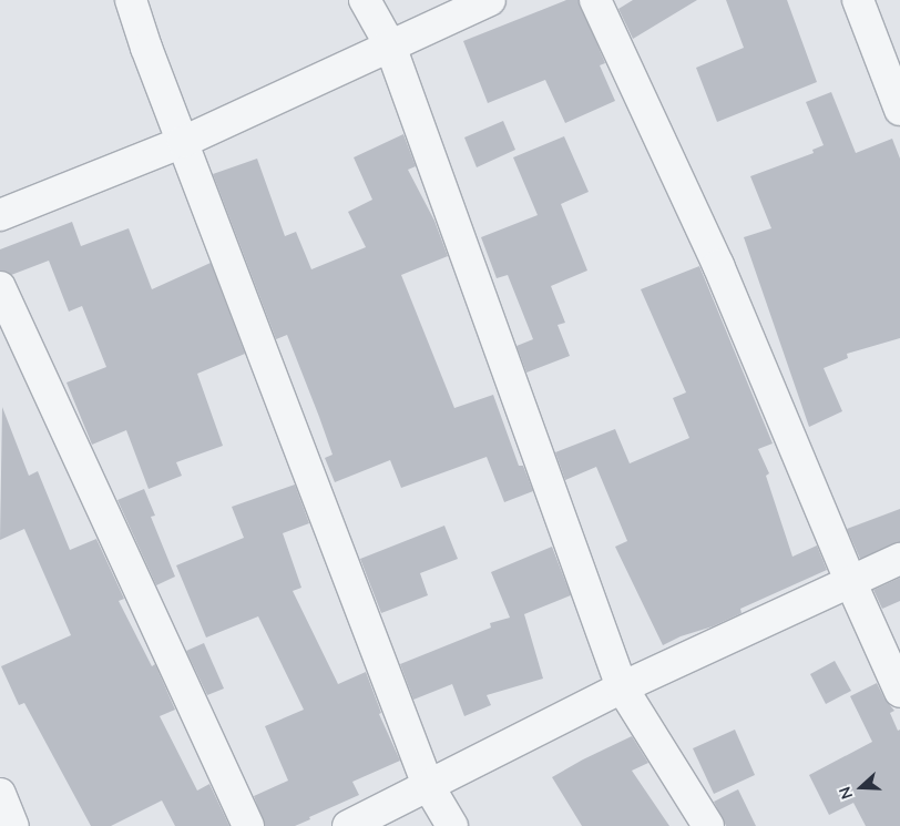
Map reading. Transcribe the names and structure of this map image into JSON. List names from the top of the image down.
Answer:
{
  "north": "left"
}
